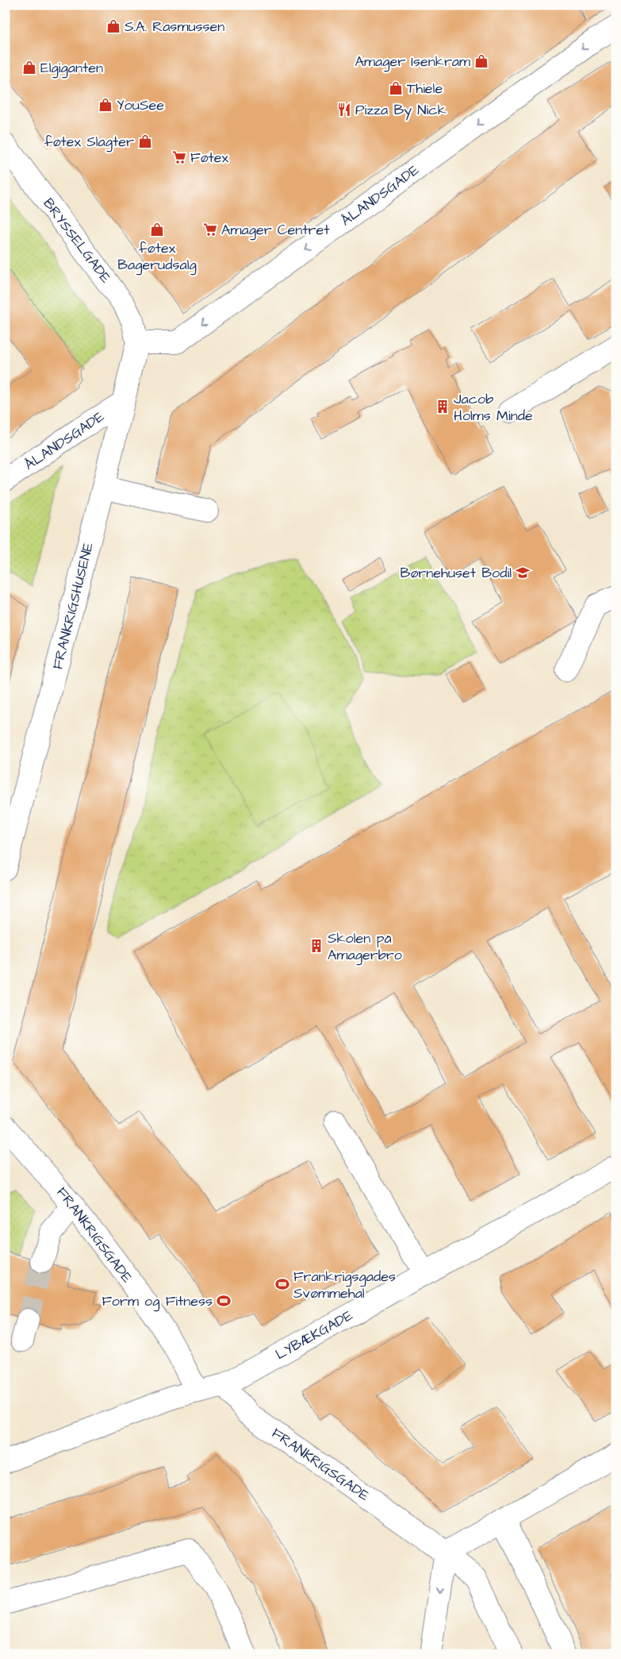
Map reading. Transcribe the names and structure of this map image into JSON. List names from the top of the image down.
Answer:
{
  "streets": {
    "street": [
      "ÅLANDSGADE",
      "BRYSSELGADE",
      "FRANKRIGSHUSENE",
      "FRANKRIGSGADE",
      "LYBÆKGADE"
    ]
  },
  "crossings": [
    ["ÅLANDSGADE", "BRYSSELGADE"],
    ["ÅLANDSGADE", "FRANKRIGSHUSENE"],
    ["BRYSSELGADE", "FRANKRIGSHUSENE"],
    ["FRANKRIGSGADE", "LYBÆKGADE"]
  ],
  "one_way": ["ÅLANDSGADE"],
  "places": {
    "shop": [
      "S.A. Rasmussen",
      "Amager Isenkram",
      "Elgiganten",
      "Thiele",
      "YouSee",
      "føtex Slagter",
      "føtex Bagerudsalg"
    ],
    "restaurant": ["Pizza By Nick"],
    "supermarket": ["Føtex", "Amager Centret"],
    "building": ["Jacob Holms Minde", "Skolen på Amagerbro"],
    "school or university": ["Børnehuset Bodil"],
    "sports": ["Frankrigsgades Svømmehal", "Form og Fitness"]
  }
}
